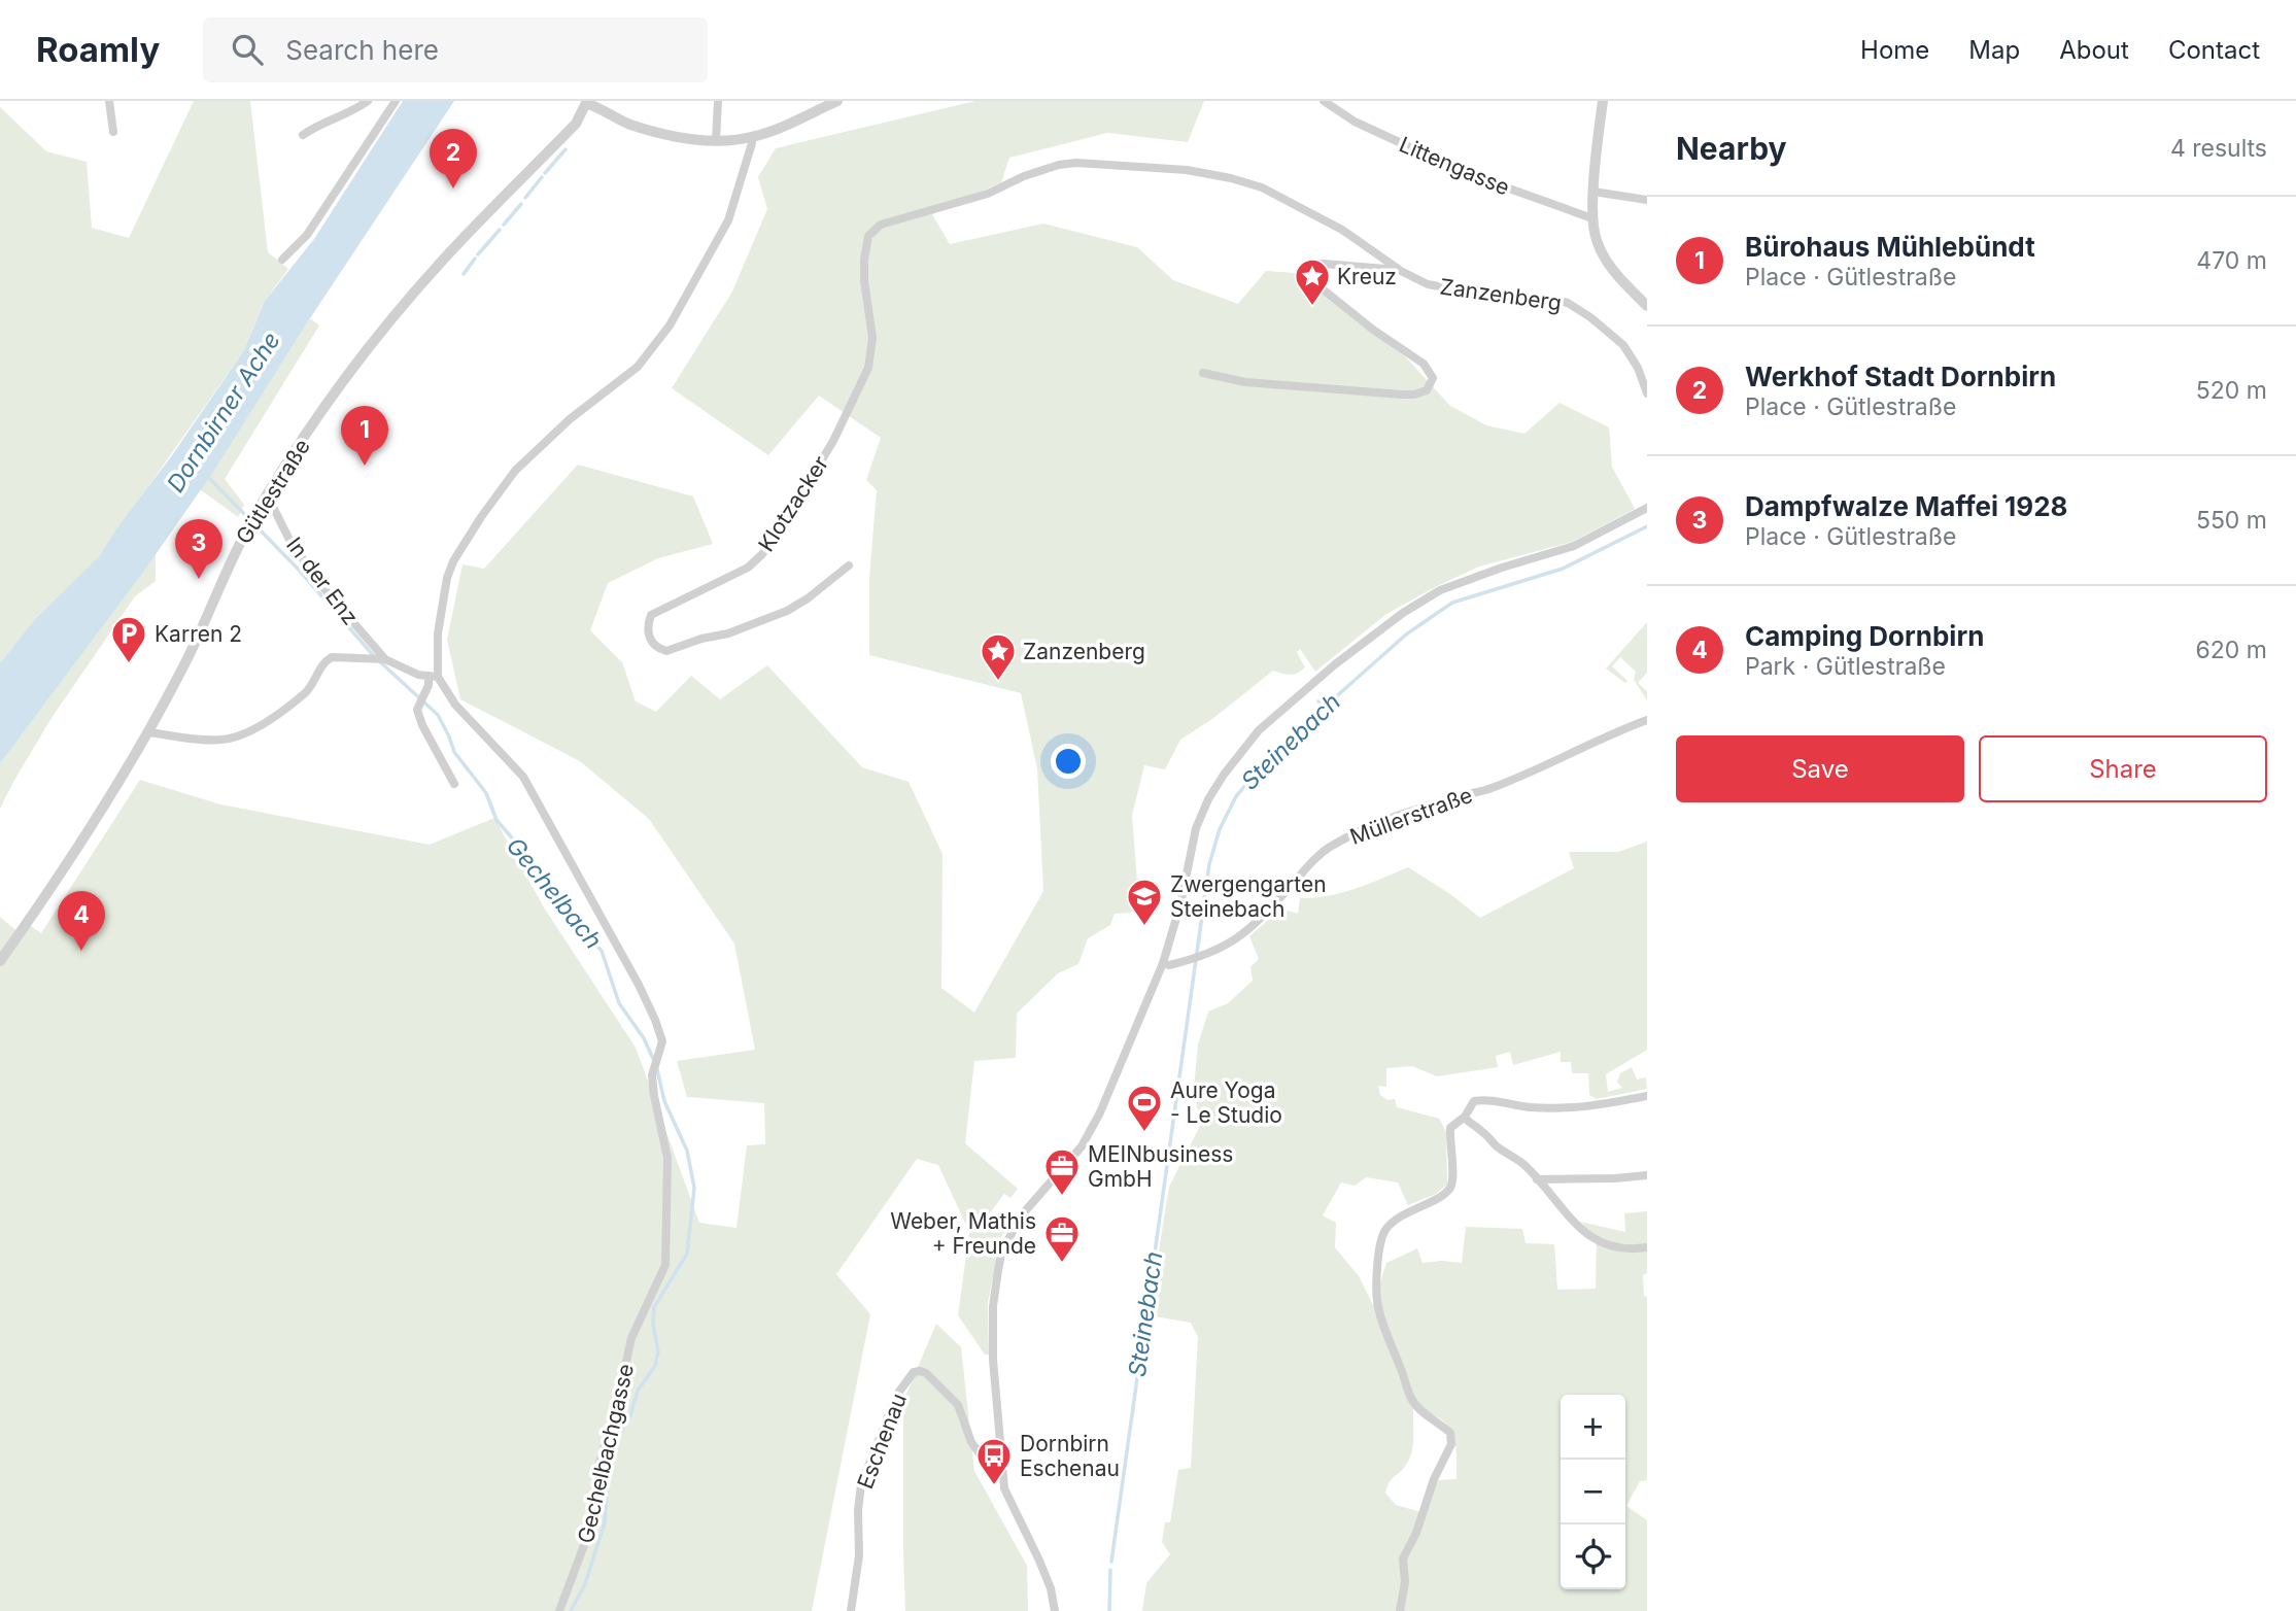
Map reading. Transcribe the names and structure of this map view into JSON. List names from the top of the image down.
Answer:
{
  "streets": {
    "street": [
      "Littengasse",
      "Zanzenberg",
      "Gütlestraße",
      "Klotzacker",
      "In der Enz",
      "Müllerstraße",
      "Eschenau",
      "Gechelbachgasse"
    ]
  },
  "crossings": [
    ["Zanzenberg", "Klotzacker"],
    ["Gütlestraße", "In der Enz"],
    ["In der Enz", "Gechelbachgasse"]
  ],
  "water": ["Dornbirner Ache", "Steinebach", "Gechelbach"],
  "places": {
    "place": ["Kreuz", "Zanzenberg"],
    "parking": ["Karren 2"],
    "school or university": ["Zwergengarten Steinebach"],
    "sports": ["Aure Yoga - Le Studio"],
    "office": ["MEINbusiness GmbH", "Weber, Mathis + Freunde"],
    "bus stop": ["Dornbirn Eschenau"]
  },
  "page": {
    "header": "Roamly",
    "search": "Search here",
    "nav": [
      "Home",
      "Map",
      "About",
      "Contact"
    ],
    "heading": ["Nearby", "4 results"],
    "pins": [
      "2",
      "1",
      "3",
      "4"
    ],
    "list": [
      {
        "mark": "1",
        "name": "Bürohaus Mühlebündt",
        "note": "Place · Gütlestraße",
        "value": "470 m"
      },
      {
        "mark": "2",
        "name": "Werkhof Stadt Dornbirn",
        "note": "Place · Gütlestraße",
        "value": "520 m"
      },
      {
        "mark": "3",
        "name": "Dampfwalze Maffei 1928",
        "note": "Place · Gütlestraße",
        "value": "550 m"
      },
      {
        "mark": "4",
        "name": "Camping Dornbirn",
        "note": "Park · Gütlestraße",
        "value": "620 m"
      }
    ],
    "buttons": ["Save", "Share"],
    "map_buttons": ["+", "−"]
  }
}
